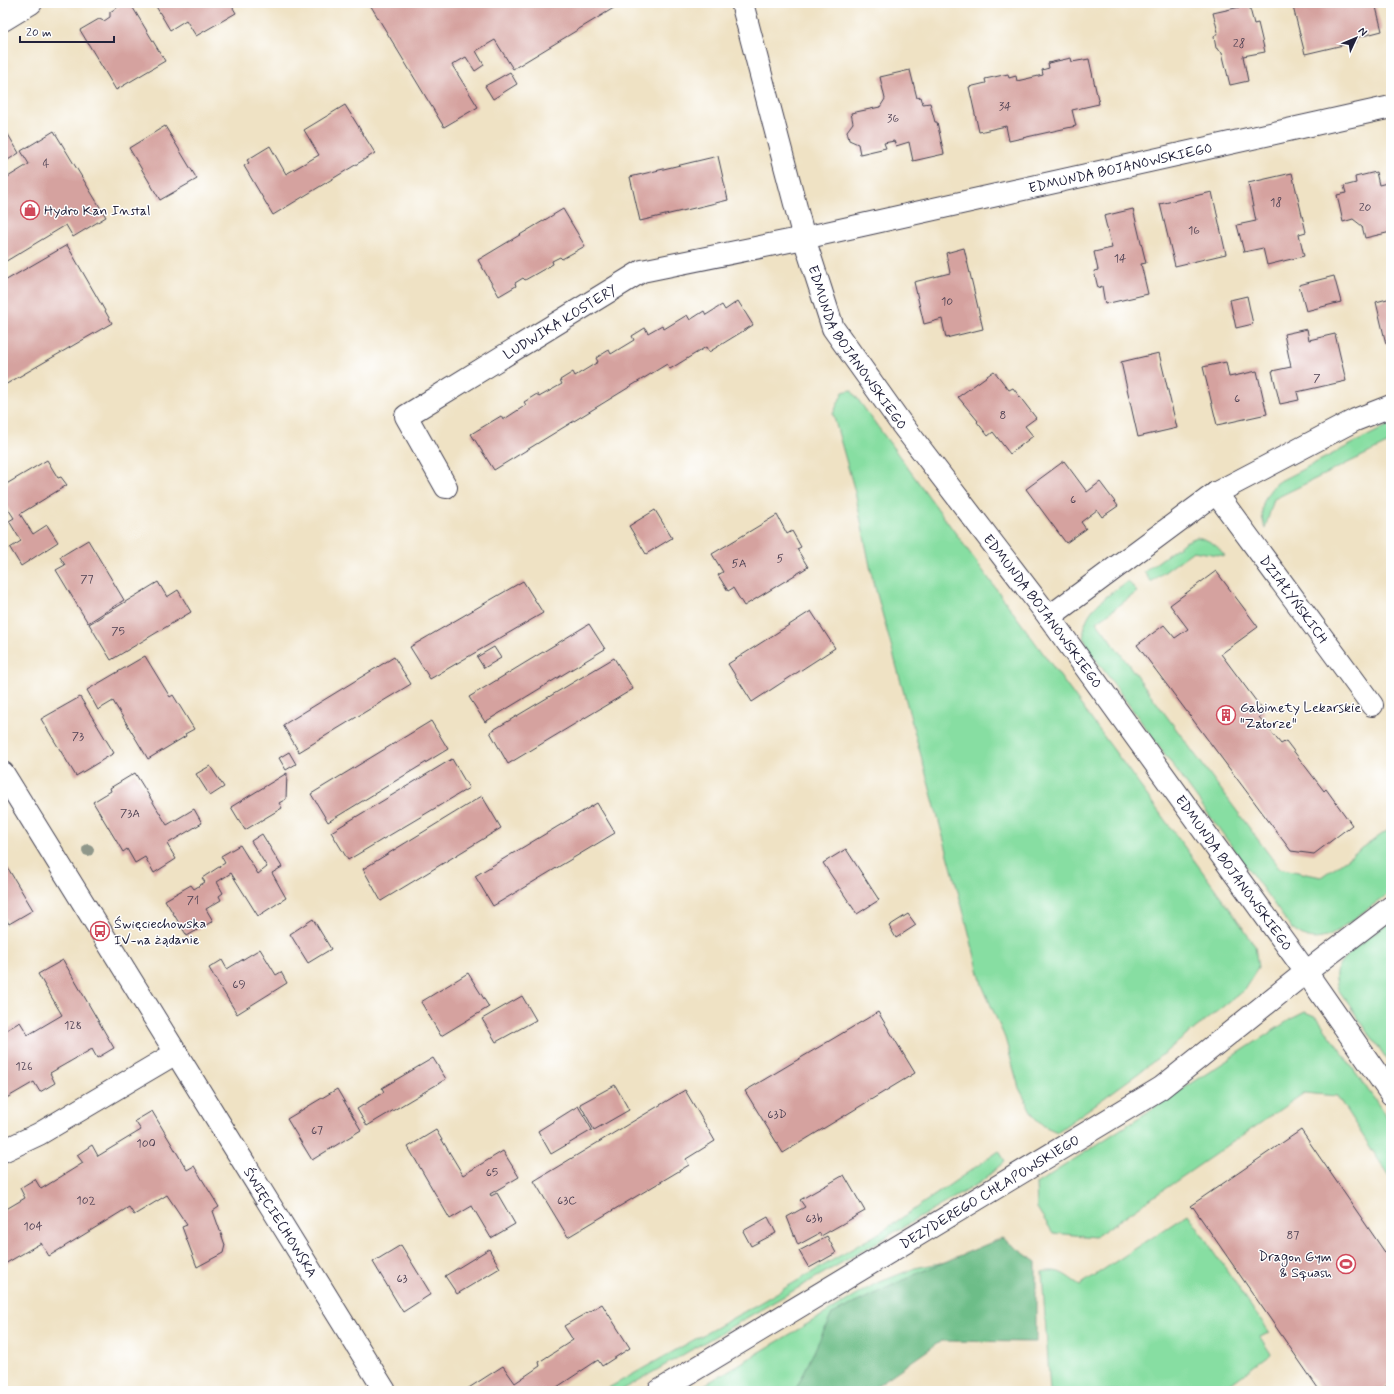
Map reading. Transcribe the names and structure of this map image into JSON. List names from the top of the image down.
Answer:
{
  "streets": {
    "street": [
      "EDMUNDA BOJANOWSKIEGO",
      "LUDWIKA KOSTERY",
      "DZIAŁYŃSKICH",
      "DEZYDEREGO CHŁAPOWSKIEGO",
      "ŚWIĘCIECHOWSKA"
    ]
  },
  "crossings": [
    ["EDMUNDA BOJANOWSKIEGO", "LUDWIKA KOSTERY"],
    ["EDMUNDA BOJANOWSKIEGO", "DEZYDEREGO CHŁAPOWSKIEGO"]
  ],
  "places": {
    "shop": ["Hydro Kan Instal"],
    "building": ["Gabinety Lekarskie \"Zatorze\""],
    "bus stop": ["Święciechowska IV-na żądanie"],
    "sports": ["Dragon Gym & Squash"]
  },
  "house_numbers": [
    "28",
    "34",
    "36",
    "4",
    "18",
    "20",
    "16",
    "14",
    "10",
    "7",
    "6",
    "8",
    "6",
    "5",
    "5A",
    "77",
    "75",
    "73",
    "73A",
    "71",
    "69",
    "128",
    "126",
    "63D",
    "67",
    "100",
    "65",
    "102",
    "63C",
    "63b",
    "104",
    "87",
    "63"
  ],
  "scale_bar": "20 m",
  "north": "top right"
}
